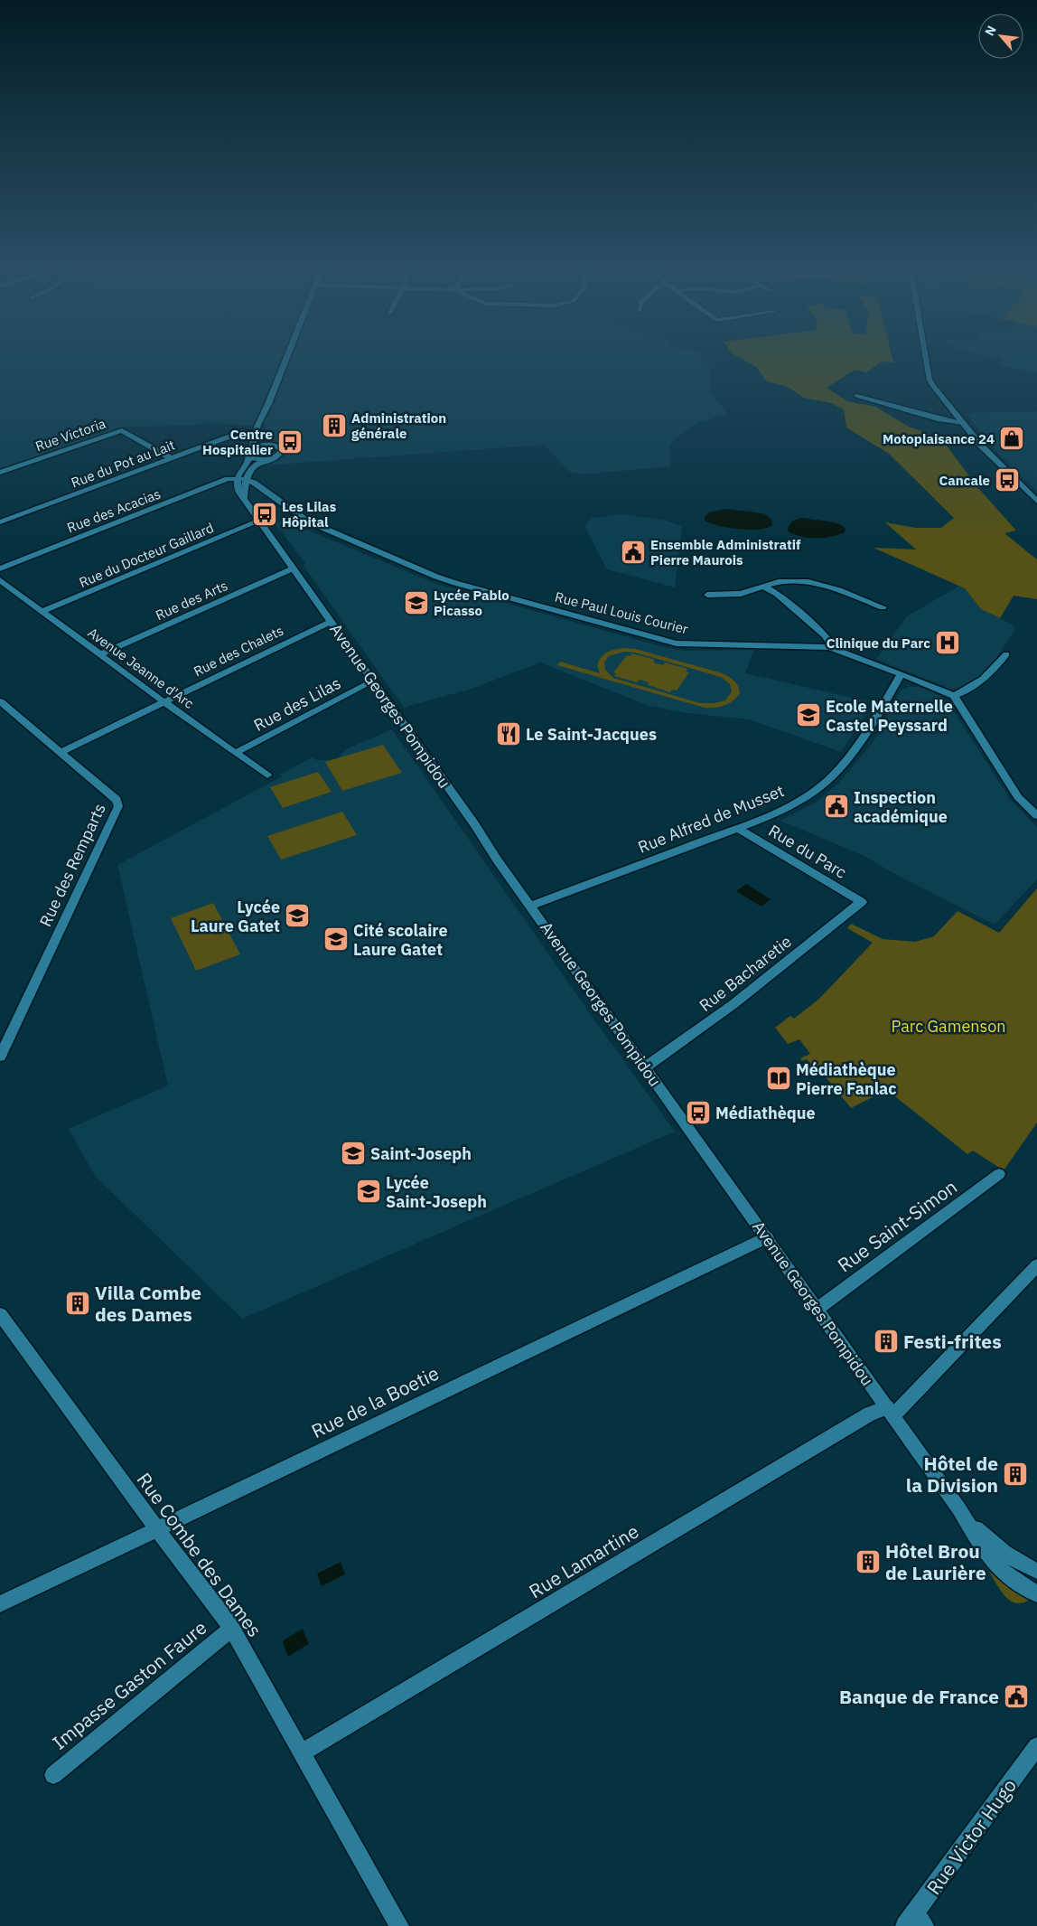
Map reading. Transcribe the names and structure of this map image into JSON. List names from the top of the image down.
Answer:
{
  "streets": {
    "street": [
      "Rue Victoria",
      "Rue du Pot au Lait",
      "Rue des Acacias",
      "Rue du Docteur Gaillard",
      "Rue des Arts",
      "Rue Paul Louis Courier",
      "Rue des Chalets",
      "Avenue Jeanne d'Arc",
      "Rue des Lilas",
      "Avenue Georges Pompidou",
      "Rue Alfred de Musset",
      "Rue du Parc",
      "Rue des Remparts",
      "Rue Bacharetie",
      "Rue Saint-Simon",
      "Rue de la Boetie",
      "Rue Combe des Dames",
      "Rue Lamartine",
      "Impasse Gaston Faure",
      "Rue Victor Hugo"
    ]
  },
  "crossings": [
    ["Rue Victoria", "Rue du Pot au Lait"],
    ["Rue des Acacias", "Rue Paul Louis Courier"],
    ["Rue des Acacias", "Avenue Georges Pompidou"],
    ["Rue du Docteur Gaillard", "Avenue Jeanne d'Arc"],
    ["Rue du Docteur Gaillard", "Avenue Georges Pompidou"],
    ["Rue des Arts", "Avenue Jeanne d'Arc"],
    ["Rue des Arts", "Avenue Georges Pompidou"],
    ["Rue Paul Louis Courier", "Avenue Georges Pompidou"],
    ["Rue Paul Louis Courier", "Rue Alfred de Musset"],
    ["Rue des Chalets", "Avenue Jeanne d'Arc"],
    ["Rue des Chalets", "Avenue Georges Pompidou"],
    ["Rue des Chalets", "Rue des Remparts"],
    ["Avenue Jeanne d'Arc", "Rue des Lilas"],
    ["Rue des Lilas", "Avenue Georges Pompidou"],
    ["Avenue Georges Pompidou", "Rue Alfred de Musset"],
    ["Avenue Georges Pompidou", "Rue Bacharetie"],
    ["Avenue Georges Pompidou", "Rue Saint-Simon"],
    ["Avenue Georges Pompidou", "Rue de la Boetie"],
    ["Avenue Georges Pompidou", "Rue Lamartine"],
    ["Rue Alfred de Musset", "Rue du Parc"],
    ["Rue du Parc", "Rue Bacharetie"],
    ["Rue de la Boetie", "Rue Combe des Dames"],
    ["Rue Combe des Dames", "Rue Lamartine"],
    ["Rue Combe des Dames", "Impasse Gaston Faure"]
  ],
  "parks": ["Parc Gamenson"],
  "places": {
    "building": [
      "Administration générale",
      "Villa Combe des Dames",
      "Festi-frites",
      "Hôtel de la Division",
      "Hôtel Brou de Laurière"
    ],
    "shop": ["Motoplaisance 24"],
    "bus stop": [
      "Centre Hospitalier",
      "Cancale",
      "Les Lilas Hôpital",
      "Médiathèque"
    ],
    "public building": ["Ensemble Administratif Pierre Maurois", "Inspection académique", "Banque de France"],
    "school or university": [
      "Lycée Pablo Picasso",
      "Ecole Maternelle Castel Peyssard",
      "Lycée Laure Gatet",
      "Cité scolaire Laure Gatet",
      "Saint-Joseph",
      "Lycée Saint-Joseph"
    ],
    "hospital": ["Clinique du Parc"],
    "restaurant": ["Le Saint-Jacques"],
    "library": ["Médiathèque Pierre Fanlac"]
  },
  "north": "top left"
}
